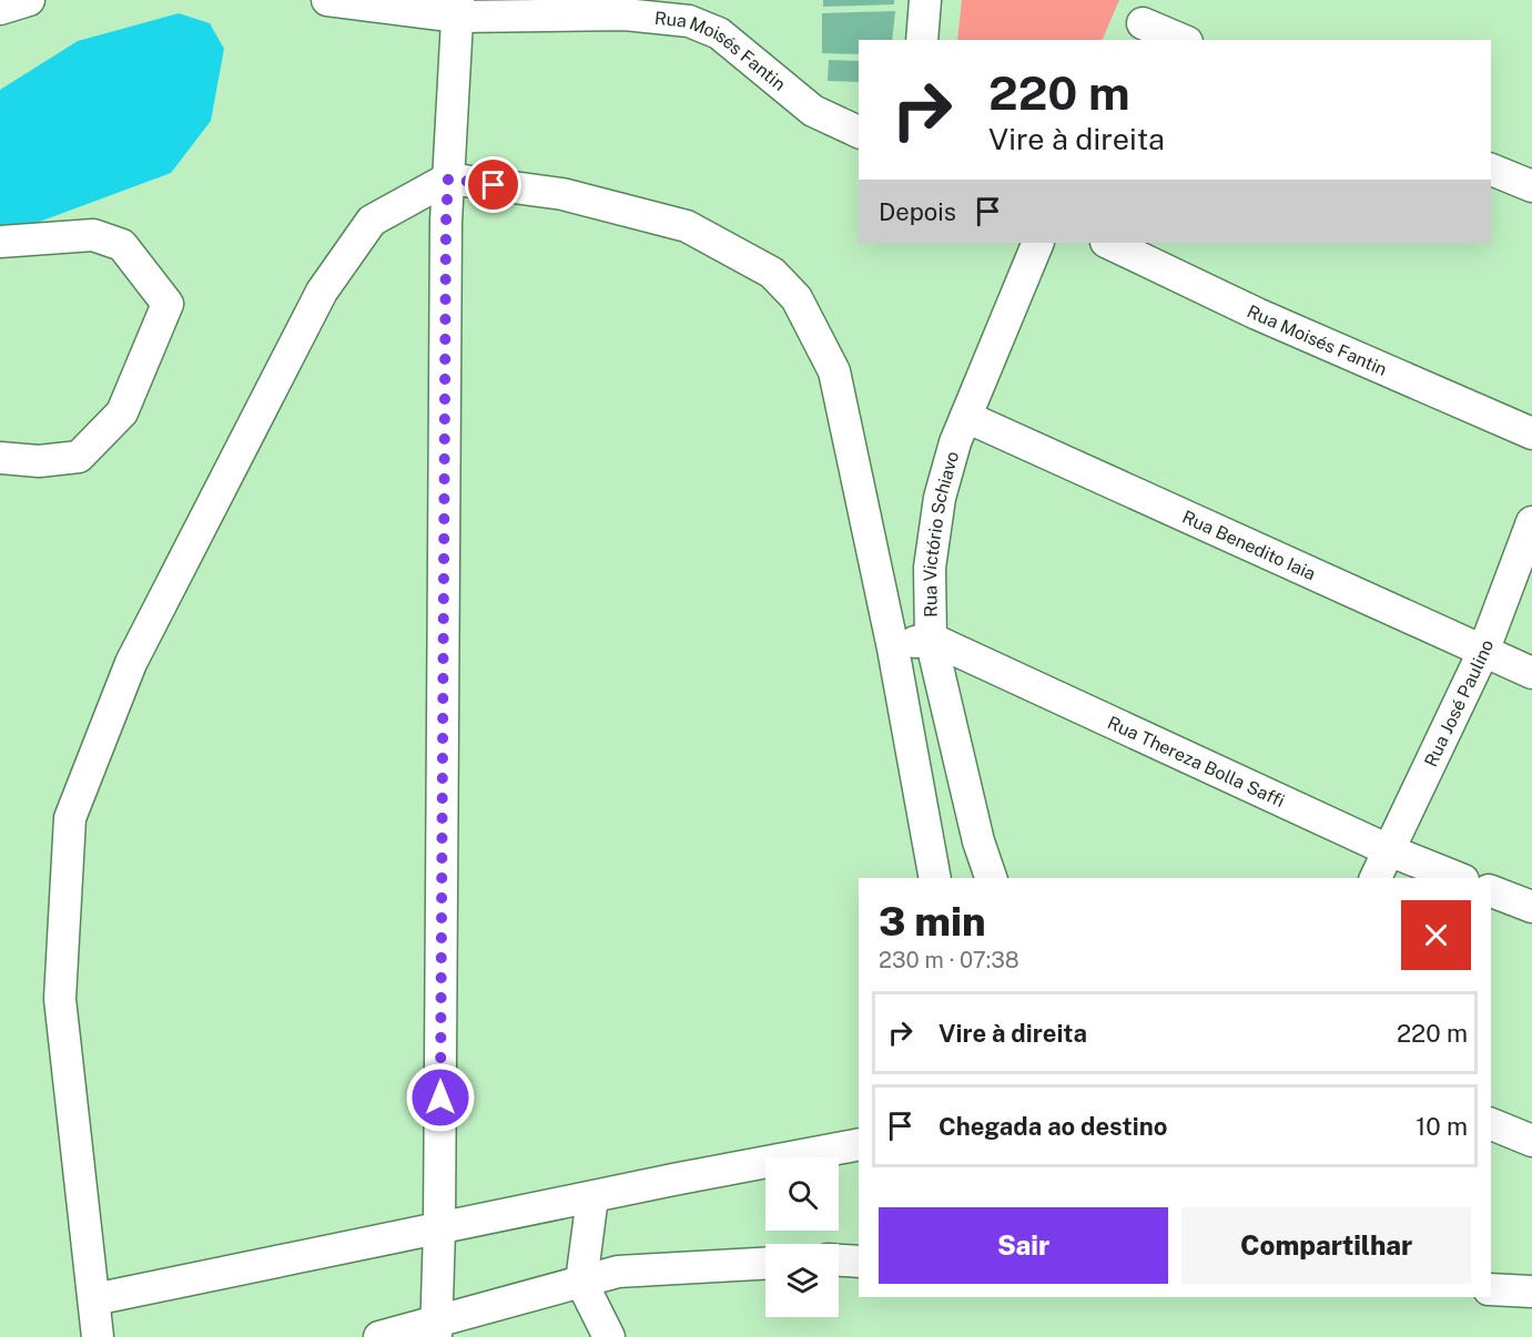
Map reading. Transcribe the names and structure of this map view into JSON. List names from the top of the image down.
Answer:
{
  "streets": {
    "street": [
      "Rua Moisés Fantin",
      "Rua Victório Schiavo",
      "Rua Benedito Iaia",
      "Rua José Paulino",
      "Rua Thereza Bolla Saffi"
    ]
  },
  "crossings": [
    ["Rua Victório Schiavo", "Rua Benedito Iaia"],
    ["Rua Victório Schiavo", "Rua Thereza Bolla Saffi"],
    ["Rua Benedito Iaia", "Rua José Paulino"],
    ["Rua José Paulino", "Rua Thereza Bolla Saffi"]
  ],
  "page": {
    "turn": ["220 m", "Vire à direita"],
    "then": "Depois",
    "heading": ["3 min", "230 m · 07:38"],
    "list": [
      {
        "name": "Vire à direita",
        "value": "220 m"
      },
      {
        "name": "Chegada ao destino",
        "value": "10 m"
      }
    ],
    "buttons": ["Sair", "Compartilhar"]
  }
}
